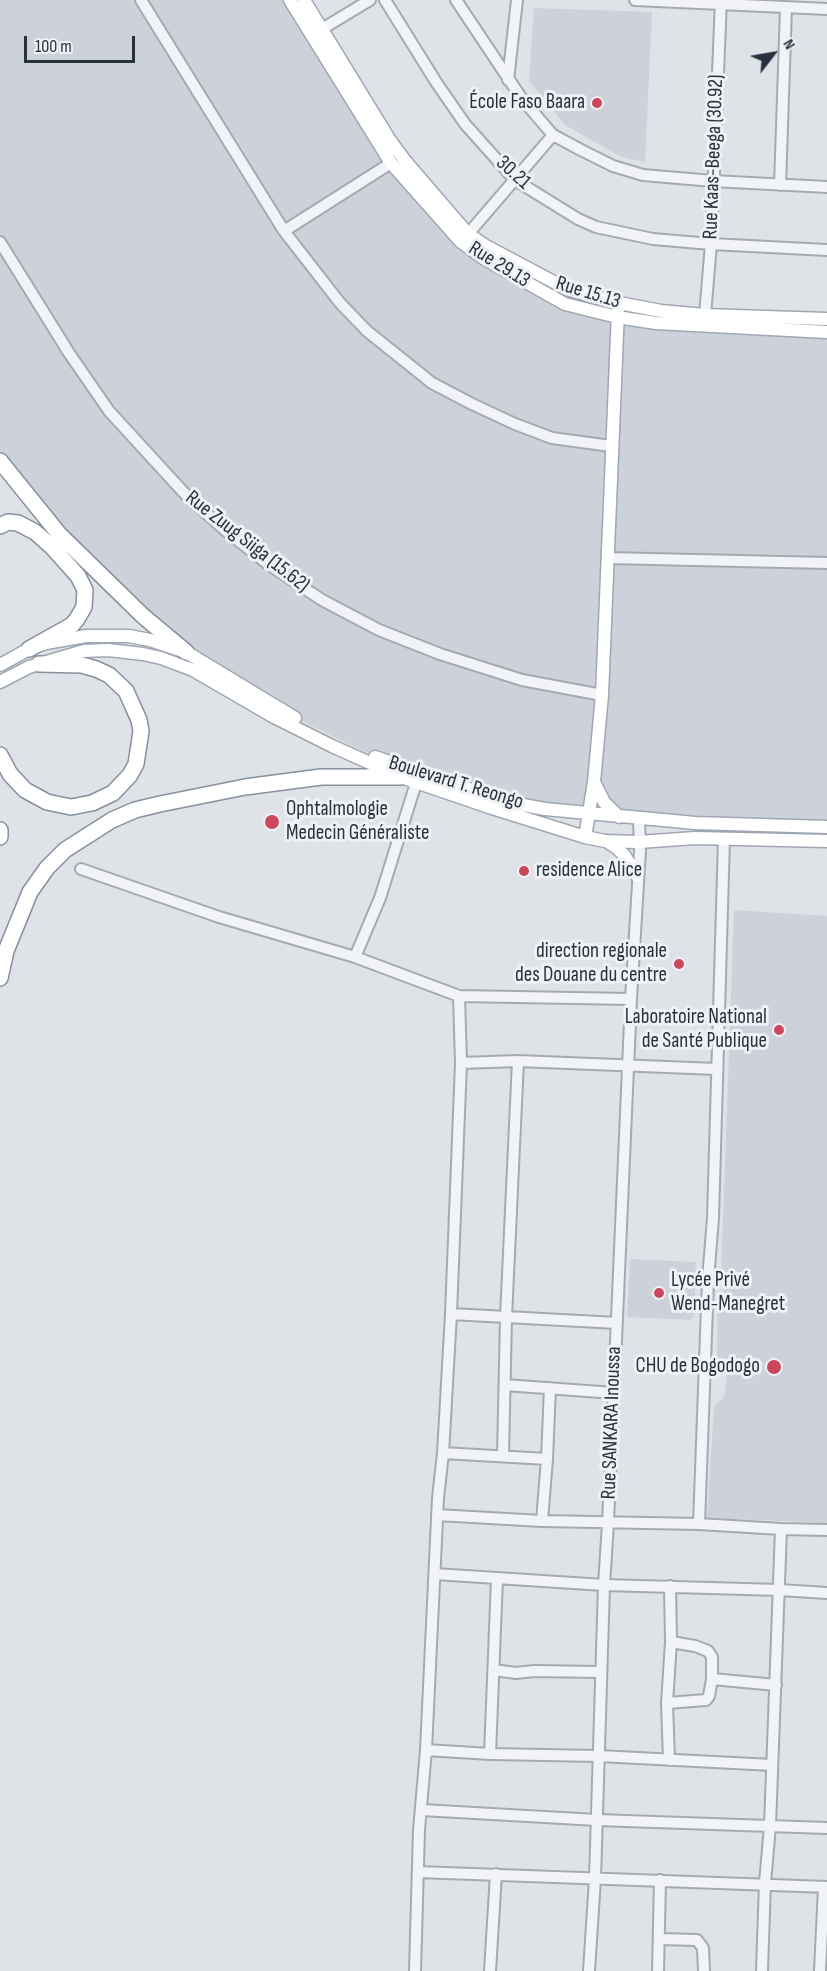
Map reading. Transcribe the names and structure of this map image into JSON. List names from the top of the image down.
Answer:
{
  "streets": {
    "main road": ["Rue 29.13", "Rue 15.13", "Boulevard T. Reongo"],
    "street": [
      "Rue Kaas-Beega (30.92)",
      "30.21",
      "Rue Zuug Siiga (15.62)",
      "Rue SANKARA Inoussa"
    ]
  },
  "crossings": [
    ["Rue Kaas-Beega (30.92)", "30.21"],
    ["Rue Kaas-Beega (30.92)", "Rue 15.13"],
    ["Rue 29.13", "Rue 15.13"],
    ["Boulevard T. Reongo", "Rue SANKARA Inoussa"]
  ],
  "places": [
    "École Faso Baara",
    "Ophtalmologie Medecin Généraliste",
    "residence Alice",
    "direction regionale des Douane du centre",
    "Laboratoire National de Santé Publique",
    "Lycée Privé Wend-Manegret",
    "CHU de Bogodogo"
  ],
  "scale_bar": "100 m",
  "north": "top right"
}
